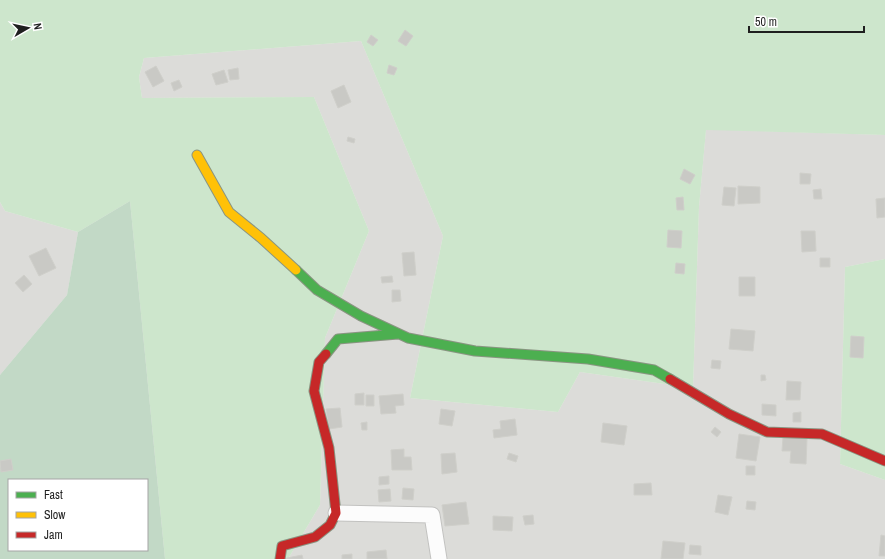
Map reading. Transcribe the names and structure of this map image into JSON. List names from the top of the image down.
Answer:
{
  "legend": ["Fast", "Slow", "Jam"],
  "scale_bar": "50 m",
  "north": "right"
}
